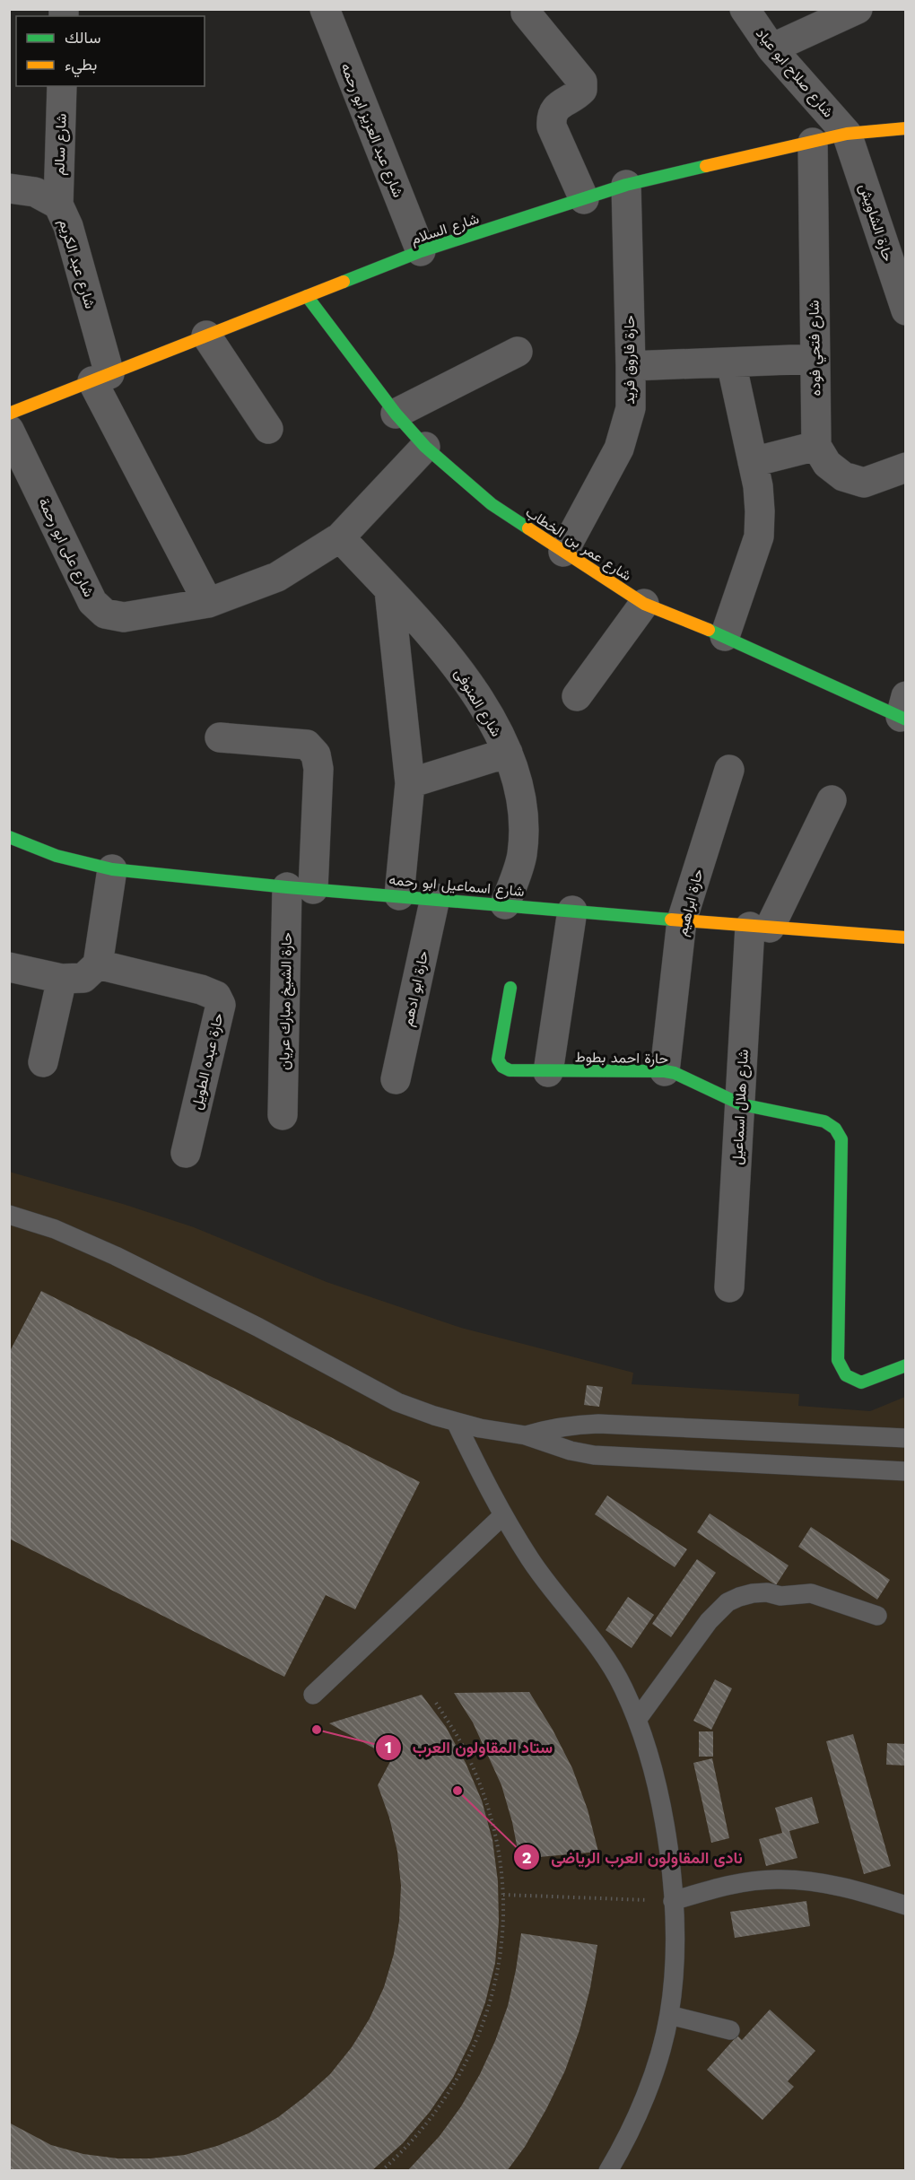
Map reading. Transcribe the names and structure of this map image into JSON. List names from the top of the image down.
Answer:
{
  "streets": {
    "street": [
      "شارع صلاح ابو عياد",
      "شارع عبد العزيز ابو رحمه",
      "شارع سالم",
      "حارة الشاويش",
      "شارع السلام",
      "شارع عبد الكريم",
      "شارع فتحي فوده",
      "حارة فاروق فريد",
      "شارع عمر بن الخطاب",
      "شارع على ابو رحمة",
      "شارع المنوفى",
      "شارع اسماعيل ابو رحمه",
      "حارة ابراهيم",
      "حارة ابو ادهم",
      "حارة الشيخ مبارك عريان",
      "حارة احمد بطوط",
      "حارة عبده الطويل",
      "شارع هلال اسماعيل"
    ]
  },
  "crossings": [
    ["شارع صلاح ابو عياد", "حارة الشاويش"],
    ["شارع صلاح ابو عياد", "شارع السلام"],
    ["شارع عبد العزيز ابو رحمه", "شارع السلام"],
    ["شارع سالم", "شارع عبد الكريم"],
    ["حارة الشاويش", "شارع السلام"],
    ["شارع السلام", "شارع عبد الكريم"],
    ["شارع السلام", "شارع فتحي فوده"],
    ["شارع السلام", "حارة فاروق فريد"],
    ["شارع السلام", "شارع عمر بن الخطاب"],
    ["شارع عبد الكريم", "شارع على ابو رحمة"],
    ["حارة فاروق فريد", "شارع عمر بن الخطاب"],
    ["شارع عمر بن الخطاب", "شارع على ابو رحمة"],
    ["شارع على ابو رحمة", "شارع المنوفى"],
    ["شارع المنوفى", "شارع اسماعيل ابو رحمه"],
    ["شارع اسماعيل ابو رحمه", "حارة ابراهيم"],
    ["شارع اسماعيل ابو رحمه", "حارة ابو ادهم"],
    ["شارع اسماعيل ابو رحمه", "حارة الشيخ مبارك عريان"],
    ["شارع اسماعيل ابو رحمه", "شارع هلال اسماعيل"],
    ["حارة ابراهيم", "حارة احمد بطوط"],
    ["حارة احمد بطوط", "شارع هلال اسماعيل"]
  ],
  "places": ["ستاد المقاولون العرب", "نادى المقاولون العرب الرياضى"],
  "legend": ["سالك", "بطيء"]
}
